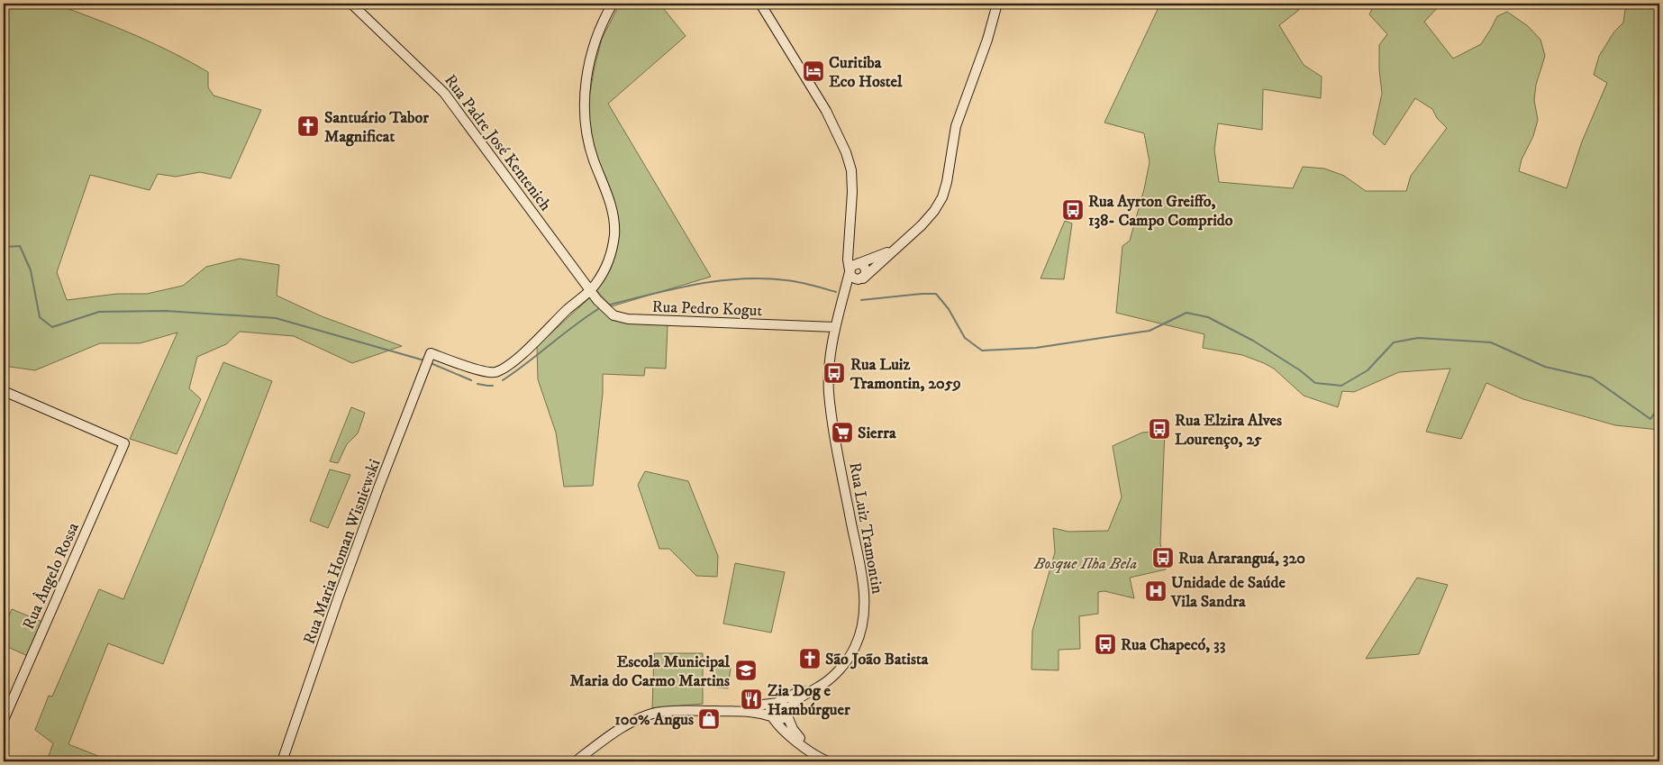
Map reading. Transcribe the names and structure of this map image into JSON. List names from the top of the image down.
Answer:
{
  "streets": {
    "street": [
      "Rua Padre José Kentenich",
      "Rua Pedro Kogut",
      "Rua Luiz Tramontin",
      "Rua Maria Homan Wisniewski",
      "Rua Ângelo Rossa"
    ]
  },
  "crossings": [
    ["Rua Padre José Kentenich", "Rua Pedro Kogut"],
    ["Rua Padre José Kentenich", "Rua Maria Homan Wisniewski"],
    ["Rua Pedro Kogut", "Rua Luiz Tramontin"],
    ["Rua Pedro Kogut", "Rua Maria Homan Wisniewski"]
  ],
  "parks": ["Bosque Ilha Bela"],
  "places": {
    "hotel": ["Curitiba Eco Hostel"],
    "church": ["Santuário Tabor Magnificat", "São João Batista"],
    "bus stop": [
      "Rua Ayrton Greiffo, 138- Campo Comprido",
      "Rua Luiz Tramontin, 2059",
      "Rua Elzira Alves Lourenço, 25",
      "Rua Araranguá, 320",
      "Rua Chapecó, 33"
    ],
    "supermarket": ["Sierra"],
    "hospital": ["Unidade de Saúde Vila Sandra"],
    "school or university": ["Escola Municipal Maria do Carmo Martins"],
    "restaurant": ["Zia Dog e Hambúrguer"],
    "shop": ["100% Angus"]
  }
}
